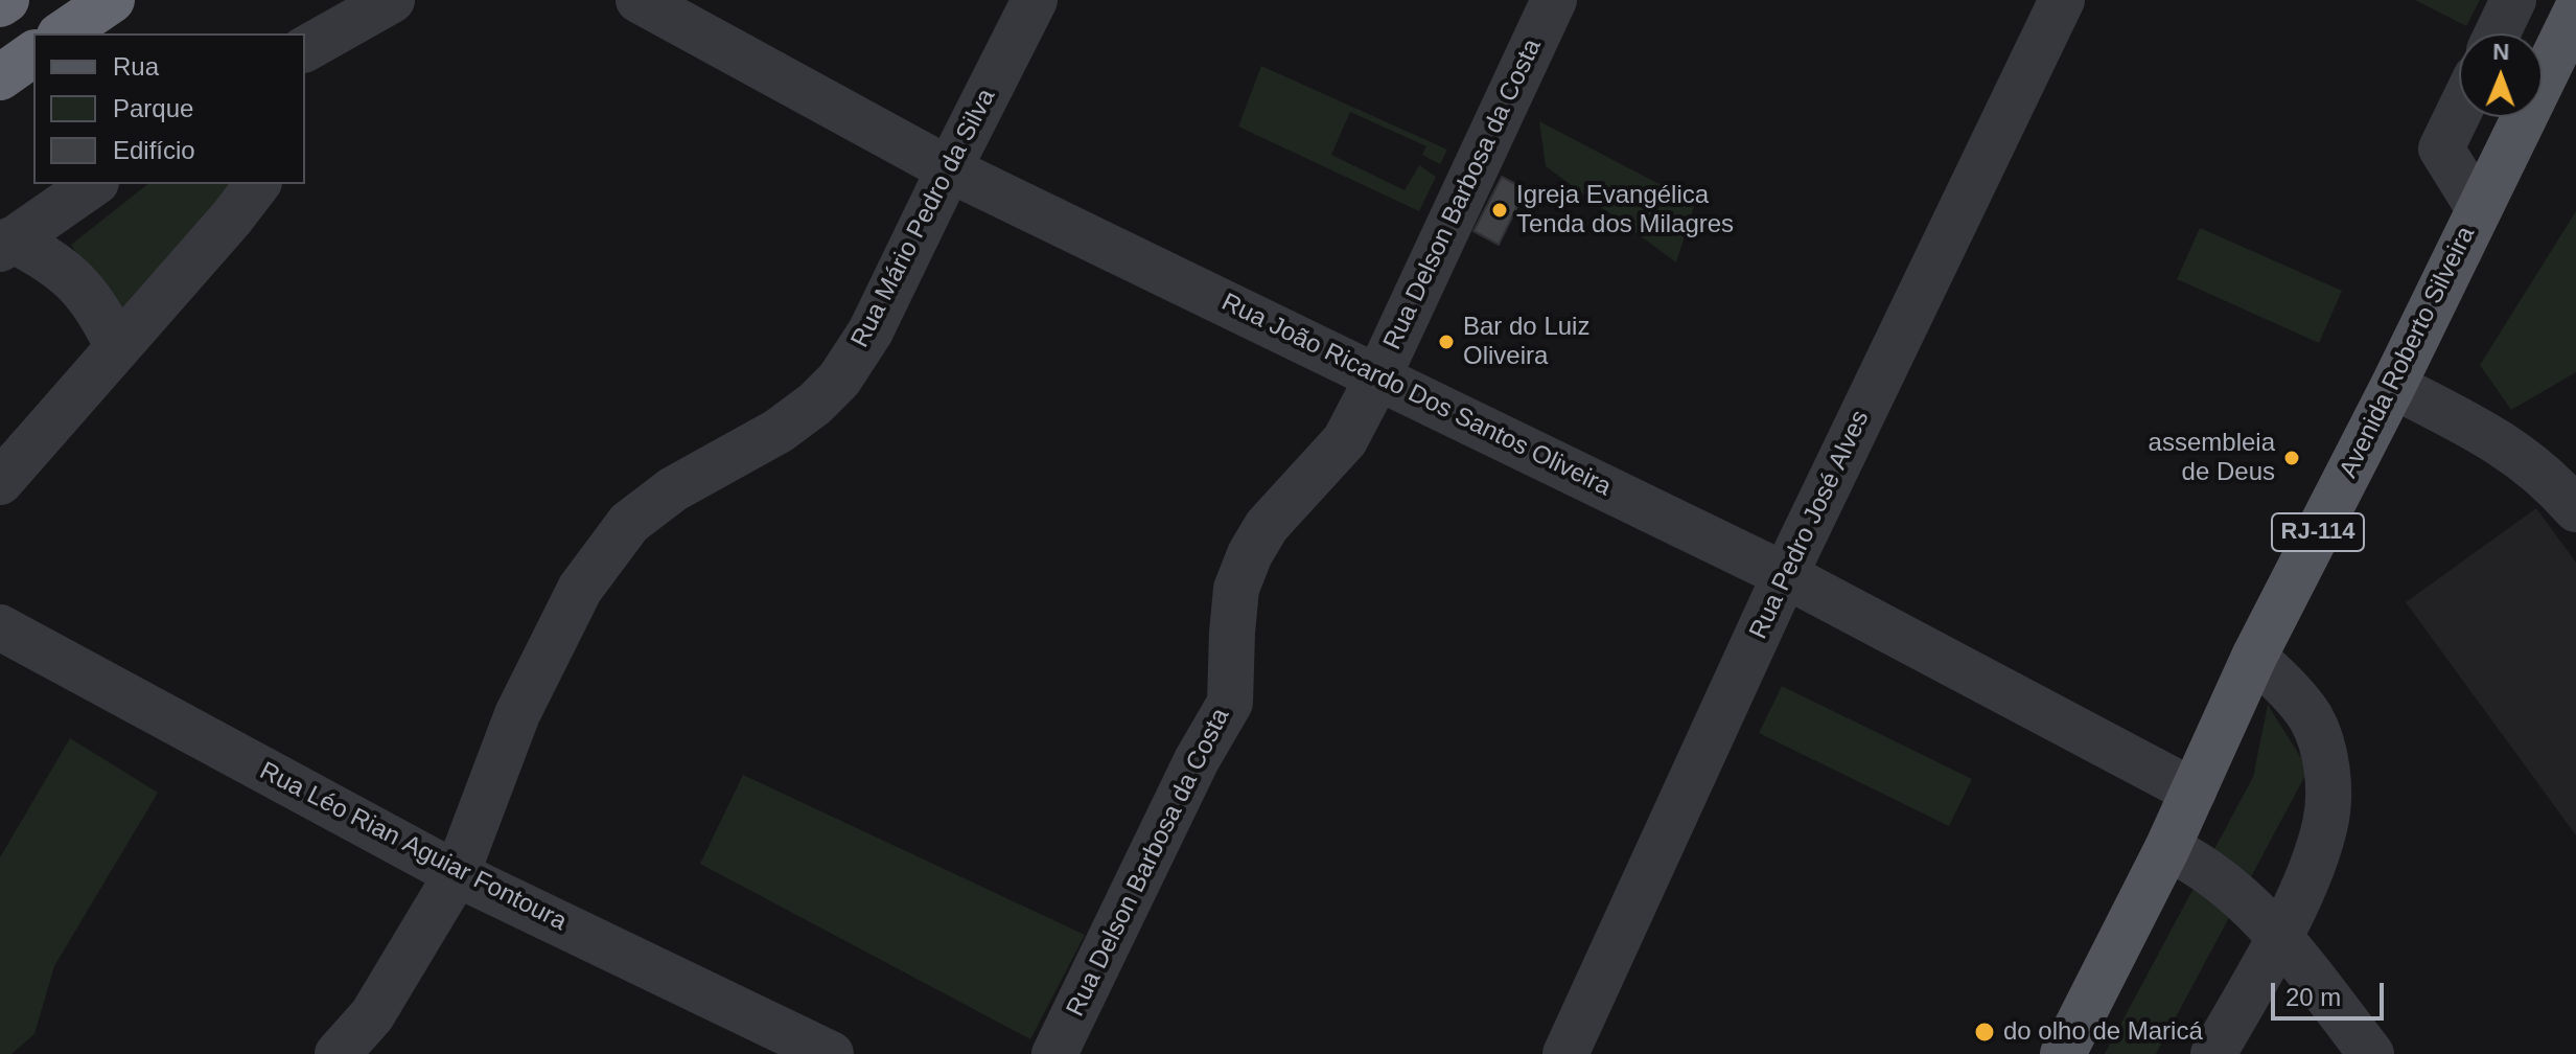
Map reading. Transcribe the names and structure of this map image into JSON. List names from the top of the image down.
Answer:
{
  "streets": {
    "main road": ["Avenida Roberto Silveira", "RJ-114"],
    "street": [
      "Rua Delson Barbosa da Costa",
      "Rua Mário Pedro da Silva",
      "Rua João Ricardo Dos Santos Oliveira",
      "Rua Pedro José Alves",
      "Rua Léo Rian Aguiar Fontoura"
    ]
  },
  "crossings": [
    ["Rua Delson Barbosa da Costa", "Rua João Ricardo Dos Santos Oliveira"],
    ["Rua Mário Pedro da Silva", "Rua João Ricardo Dos Santos Oliveira"],
    ["Rua Mário Pedro da Silva", "Rua Léo Rian Aguiar Fontoura"],
    ["Avenida Roberto Silveira", "Rua João Ricardo Dos Santos Oliveira"],
    ["Rua João Ricardo Dos Santos Oliveira", "Rua Pedro José Alves"]
  ],
  "places": [
    "Igreja Evangélica Tenda dos Milagres",
    "Bar do Luiz Oliveira",
    "assembleia de Deus",
    "do olho de Maricá"
  ],
  "legend": ["Rua", "Parque", "Edifício"],
  "scale_bar": "20 m",
  "north": "top"
}
